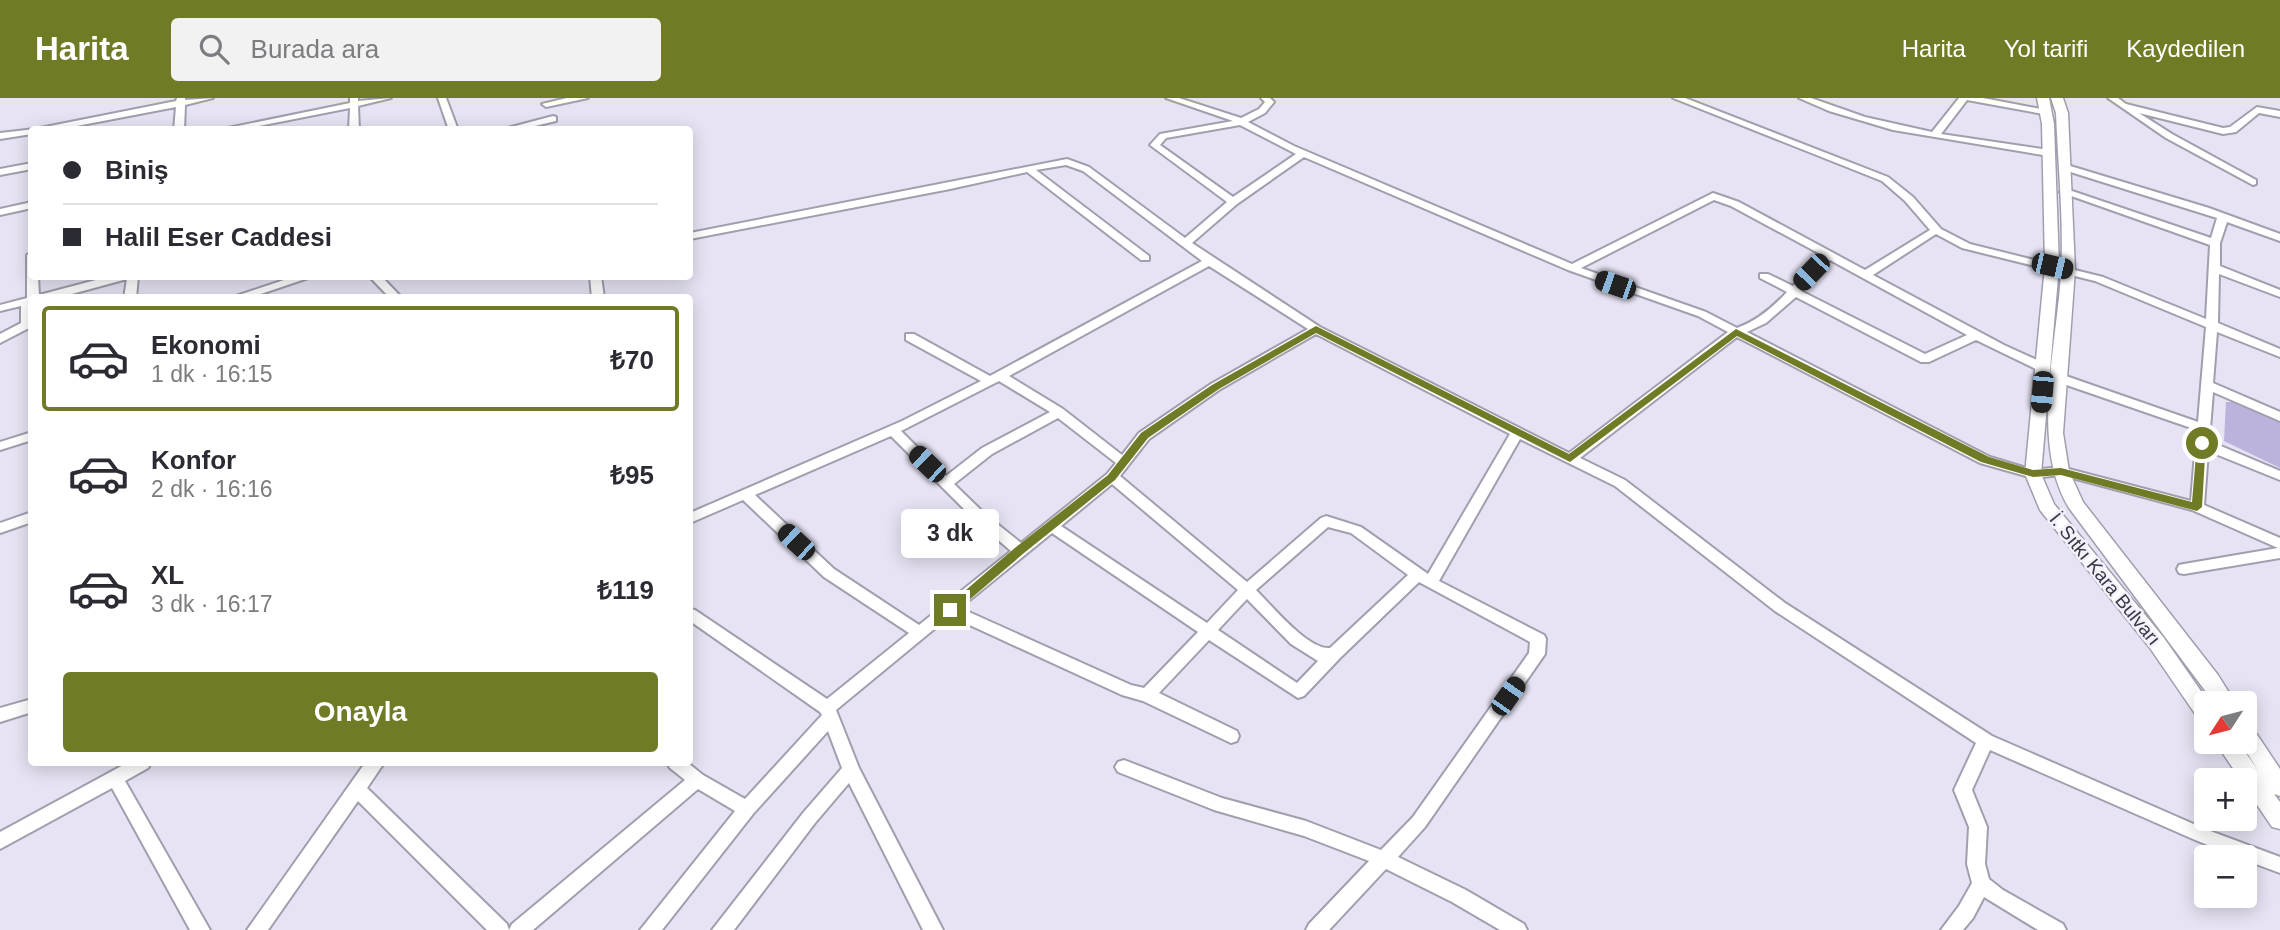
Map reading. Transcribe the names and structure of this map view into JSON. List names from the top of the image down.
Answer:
{
  "streets": {
    "main road": ["İ. Sıtkı Kara Bulvarı"]
  },
  "north": "bottom left",
  "page": {
    "header": "Harita",
    "search": "Burada ara",
    "nav": ["Harita", "Yol tarifi", "Kaydedilen"],
    "banner": ["Biniş", "Halil Eser Caddesi"],
    "list": [
      {
        "name": "Ekonomi",
        "note": "1 dk · 16:15",
        "value": "₺70"
      },
      {
        "name": "Konfor",
        "note": "2 dk · 16:16",
        "value": "₺95"
      },
      {
        "name": "XL",
        "note": "3 dk · 16:17",
        "value": "₺119"
      }
    ],
    "bubble": "3 dk",
    "buttons": "Onayla",
    "map_buttons": ["+", "−"]
  }
}
